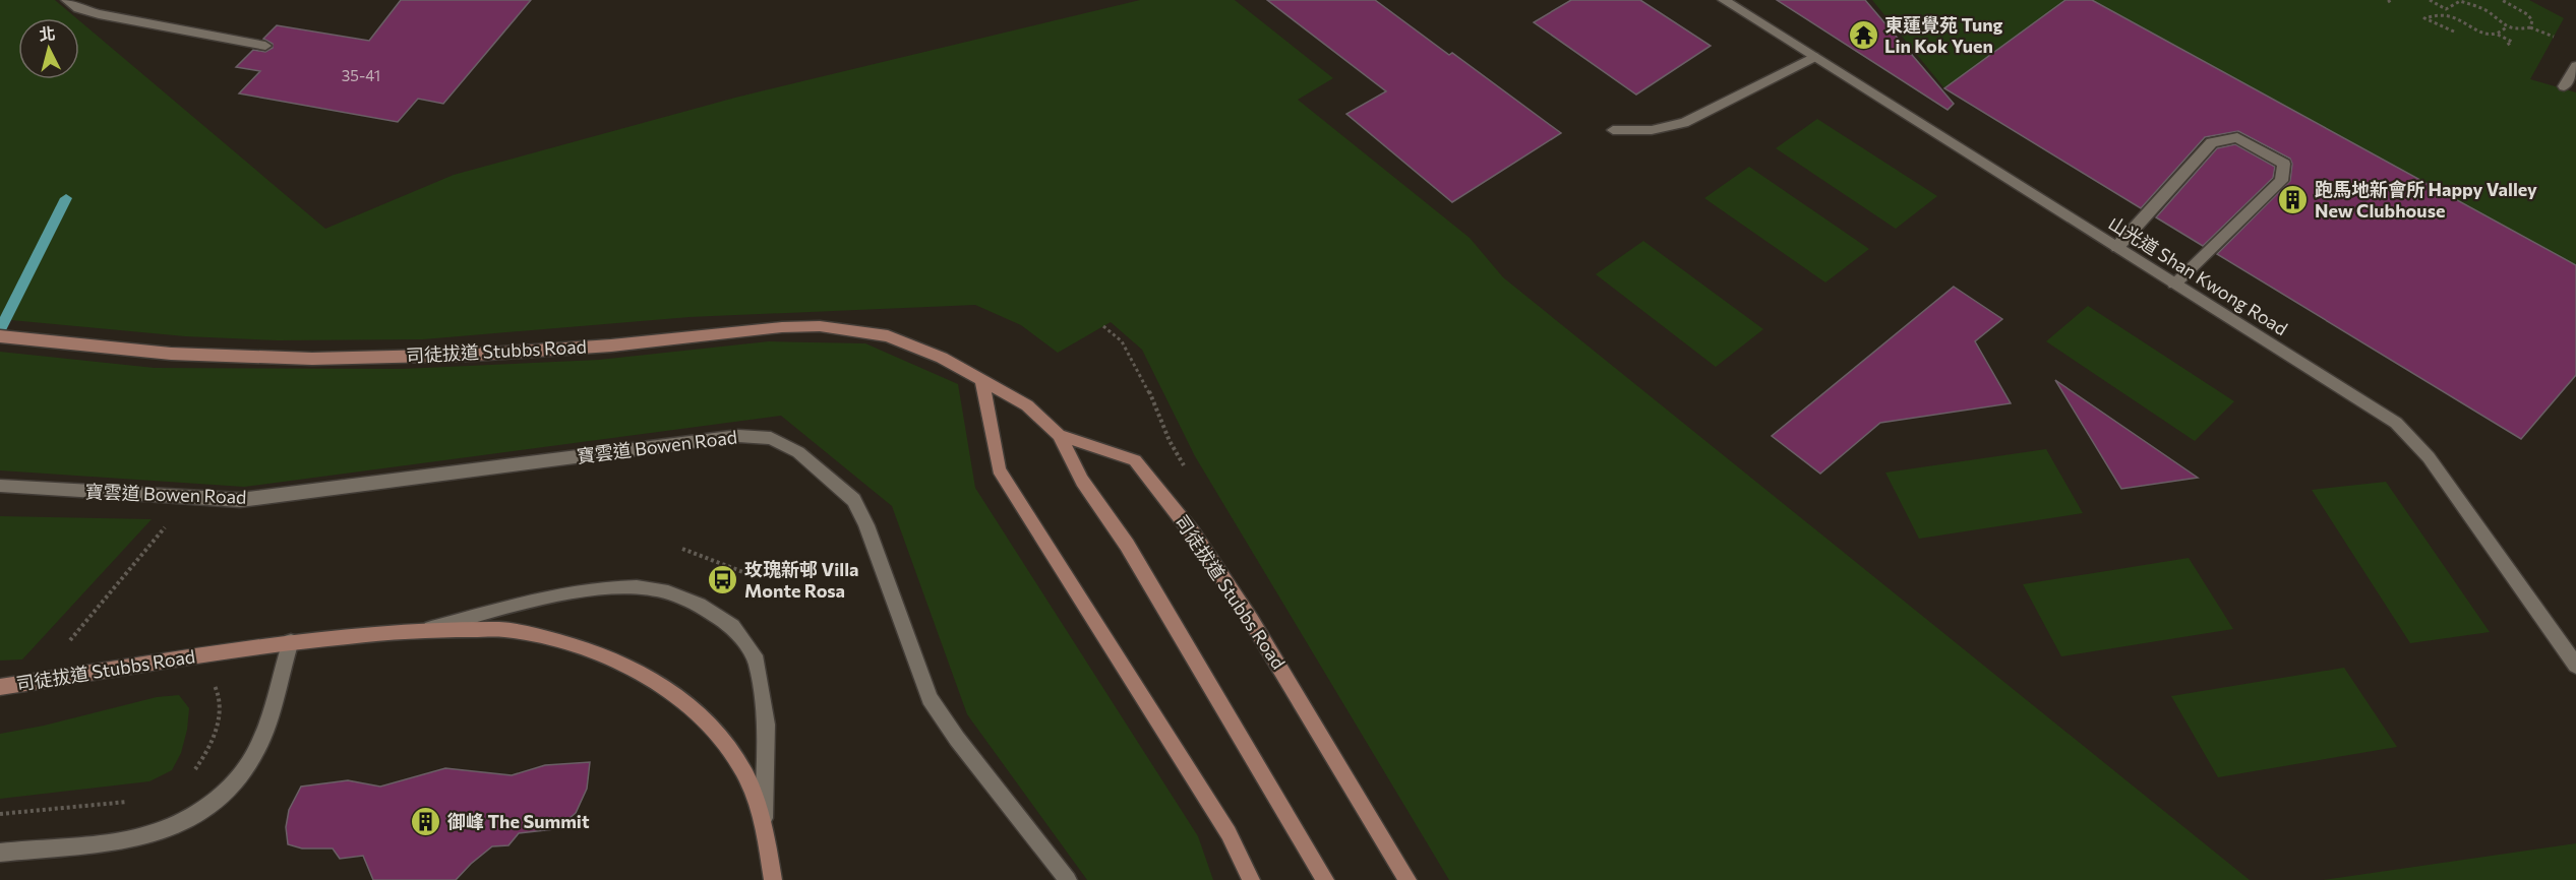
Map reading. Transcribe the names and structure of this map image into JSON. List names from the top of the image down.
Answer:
{
  "streets": {
    "main road": ["司徒拔道 Stubbs Road"],
    "street": ["山光道 Shan Kwong Road", "寶雲道 Bowen Road"]
  },
  "places": {
    "temple": ["東蓮覺苑 Tung Lin Kok Yuen"],
    "building": ["跑馬地新會所 Happy Valley New Clubhouse", "御峰 The Summit"],
    "bus stop": ["玫瑰新邨 Villa Monte Rosa"]
  },
  "house_numbers": ["35-41"],
  "north": "top"
}
